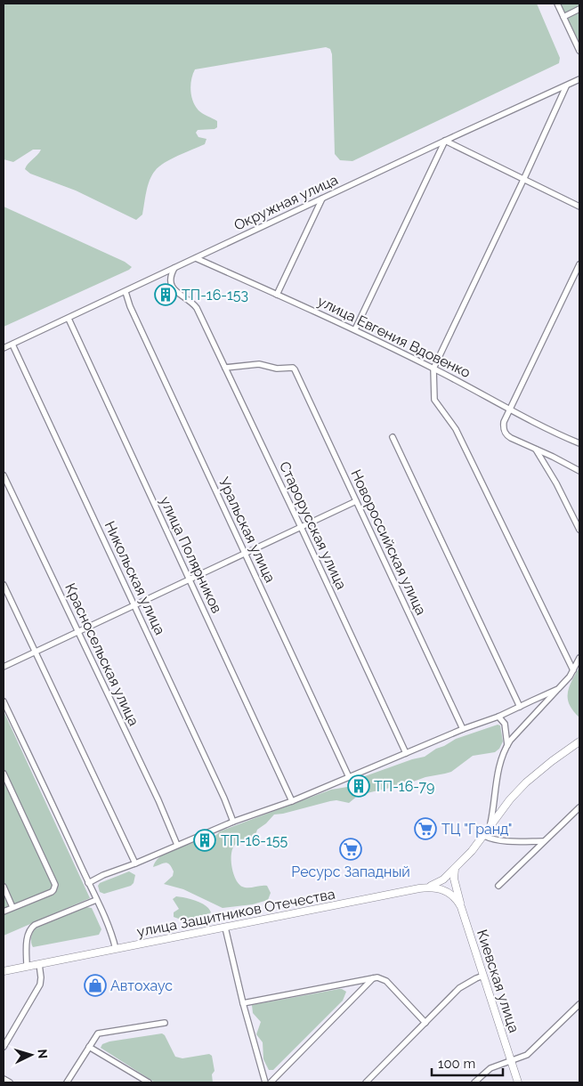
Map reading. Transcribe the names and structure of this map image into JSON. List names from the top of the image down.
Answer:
{
  "streets": {
    "main road": ["улица Защитников Отечества", "Киевская улица"],
    "street": [
      "Окружная улица",
      "улица Евгения Вдовенко",
      "Старорусская улица",
      "Уральская улица",
      "Новороссийская улица",
      "улица Полярников",
      "Никольская улица",
      "Красносельская улица"
    ]
  },
  "crossings": [
    ["Окружная улица", "улица Евгения Вдовенко"],
    ["Окружная улица", "Старорусская улица"],
    ["Окружная улица", "Уральская улица"],
    ["Окружная улица", "улица Полярников"],
    ["Окружная улица", "Никольская улица"],
    ["Старорусская улица", "Новороссийская улица"],
    ["улица Защитников Отечества", "Киевская улица"]
  ],
  "places": {
    "building": ["ТП-16-153", "ТП-16-79", "ТП-16-155"],
    "supermarket": ["ТЦ \"Гранд\"", "Ресурс Западный"],
    "shop": ["Автохаус"]
  },
  "scale_bar": "100 m",
  "north": "right"
}
